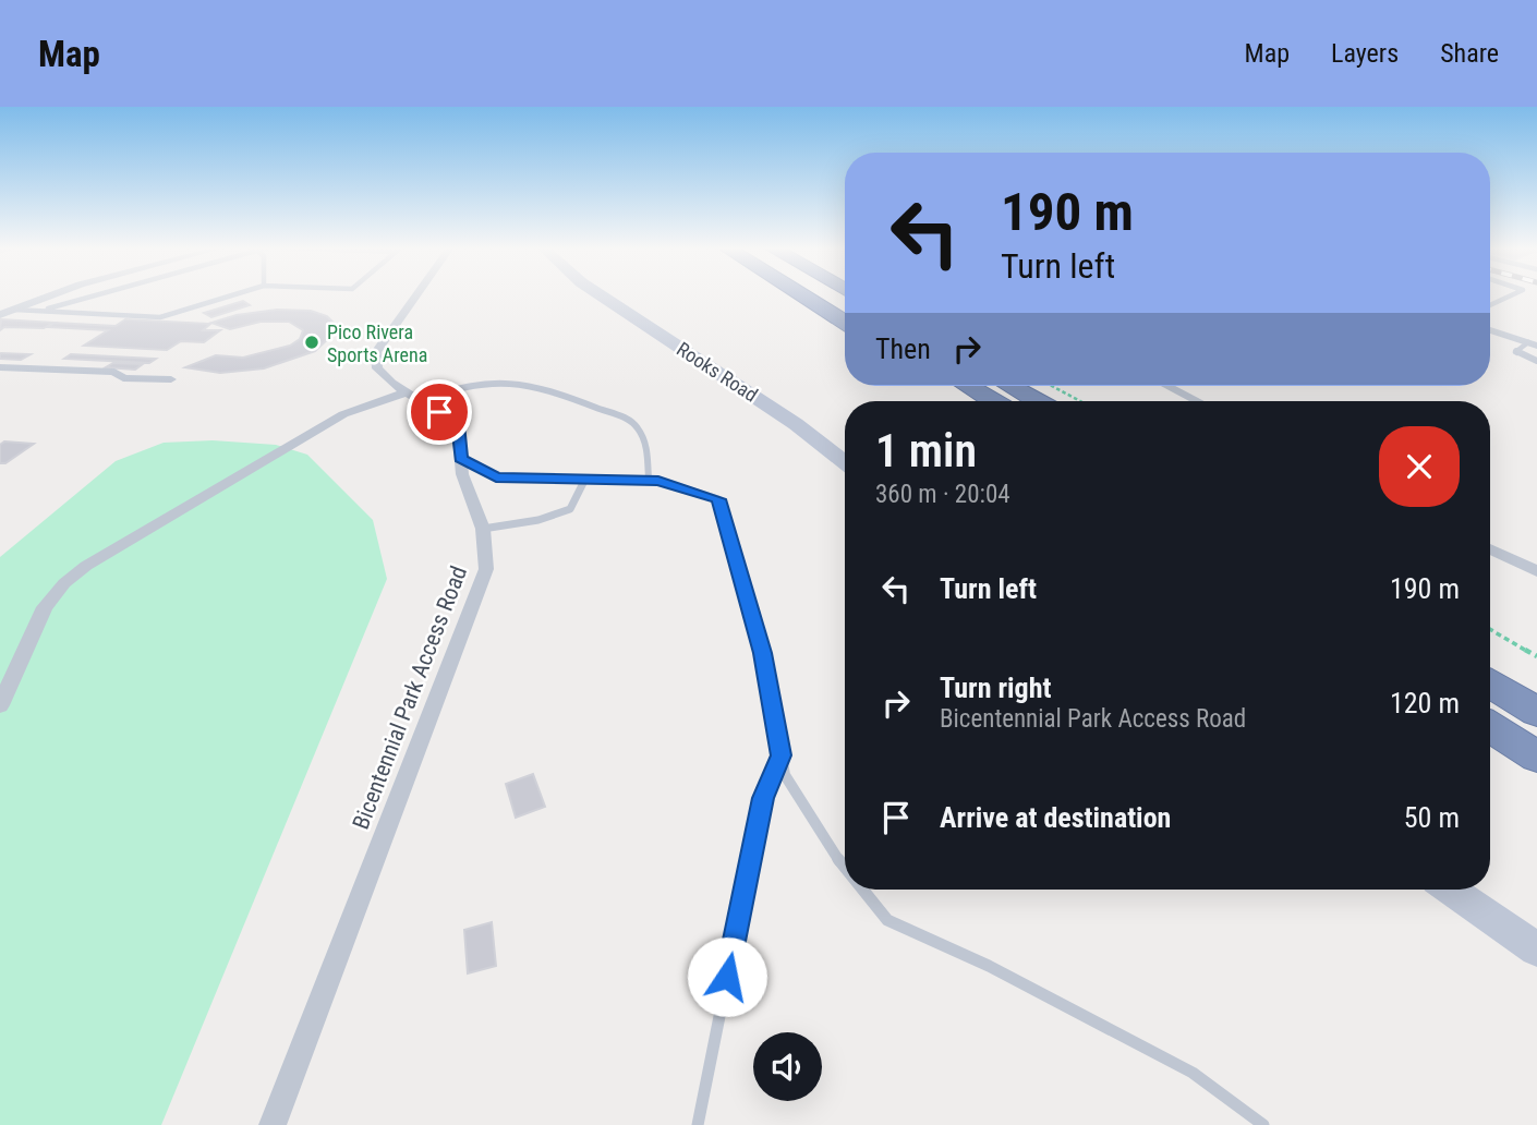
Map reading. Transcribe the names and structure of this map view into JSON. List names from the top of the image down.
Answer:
{
  "streets": {
    "street": ["Rooks Road", "Bicentennial Park Access Road"]
  },
  "places": ["Pico Rivera Sports Arena"],
  "page": {
    "header": "Map",
    "nav": ["Map", "Layers", "Share"],
    "turn": ["190 m", "Turn left"],
    "then": "Then",
    "heading": ["1 min", "360 m · 20:04"],
    "list": [
      {
        "name": "Turn left",
        "value": "190 m"
      },
      {
        "name": "Turn right",
        "note": "Bicentennial Park Access Road",
        "value": "120 m"
      },
      {
        "name": "Arrive at destination",
        "value": "50 m"
      }
    ]
  }
}
